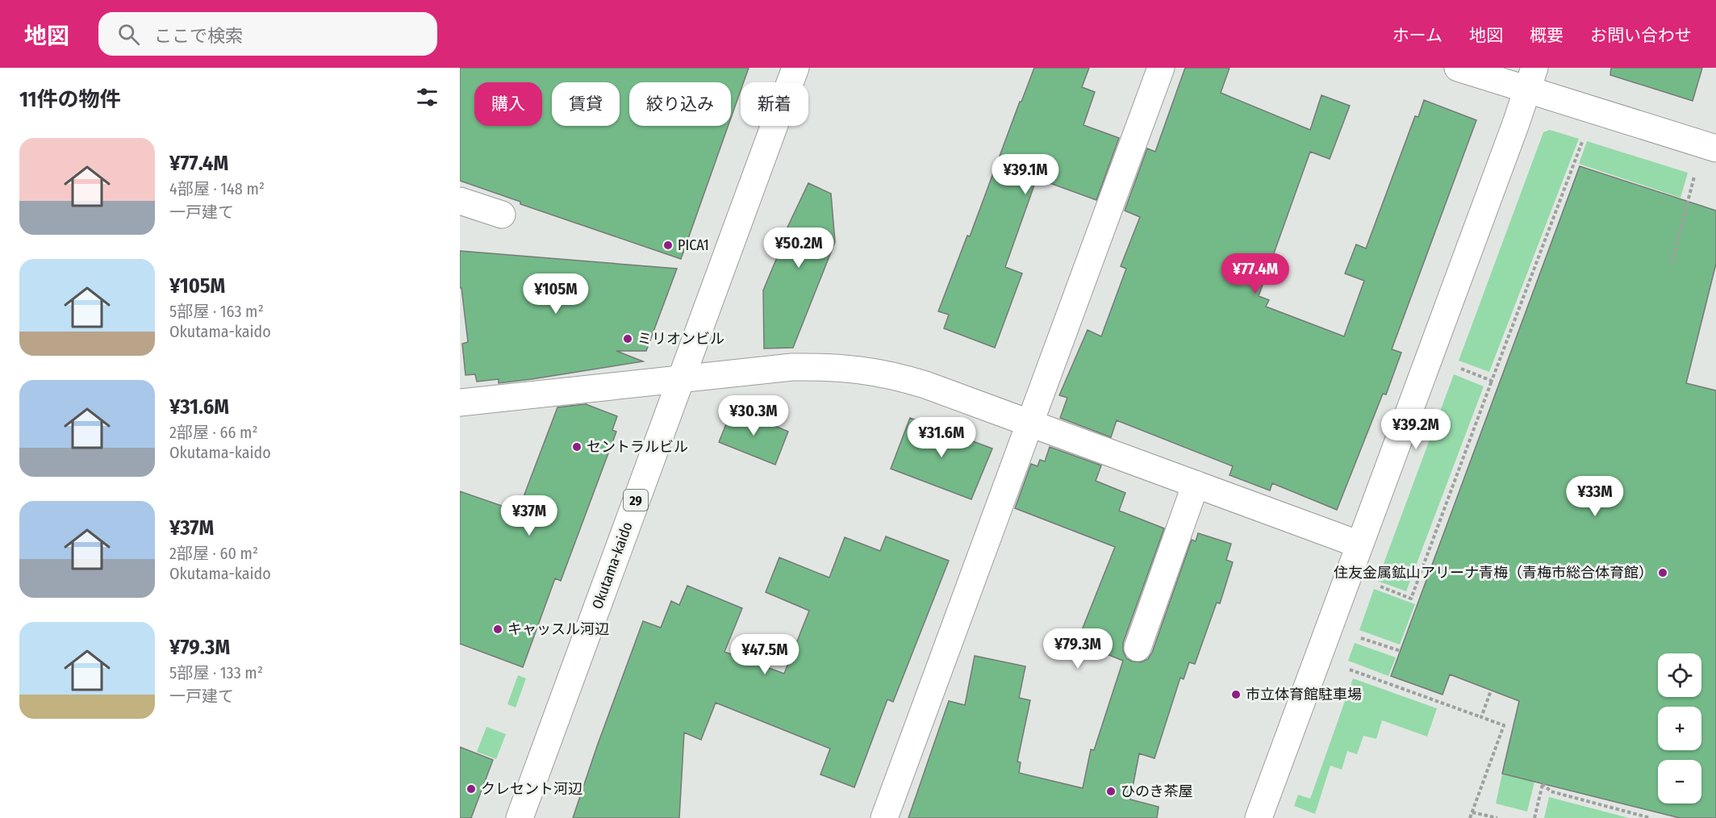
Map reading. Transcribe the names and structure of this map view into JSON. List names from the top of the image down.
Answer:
{
  "streets": {
    "street": ["29", "Okutama-kaido"]
  },
  "places": [
    "PICA1",
    "ミリオンビル",
    "セントラルビル",
    "住友金属鉱山アリーナ青梅（青梅市総合体育館）",
    "キャッスル河辺",
    "市立体育館駐車場",
    "クレセント河辺",
    "ひのき茶屋"
  ],
  "page": {
    "header": "地図",
    "search": "ここで検索",
    "nav": [
      "ホーム",
      "地図",
      "概要",
      "お問い合わせ"
    ],
    "heading": "11件の物件",
    "chip": [
      "購入",
      "賃貸",
      "絞り込み",
      "新着"
    ],
    "list": [
      {
        "name": "¥77.4M",
        "note": "4部屋 · 148 m² · 一戸建て"
      },
      {
        "name": "¥105M",
        "note": "5部屋 · 163 m² · Okutama-kaido"
      },
      {
        "name": "¥31.6M",
        "note": "2部屋 · 66 m² · Okutama-kaido"
      },
      {
        "name": "¥37M",
        "note": "2部屋 · 60 m² · Okutama-kaido"
      },
      {
        "name": "¥79.3M",
        "note": "5部屋 · 133 m² · 一戸建て"
      }
    ],
    "price": [
      "¥39.1M",
      "¥50.2M",
      "¥77.4M",
      "¥105M",
      "¥30.3M",
      "¥39.2M",
      "¥31.6M",
      "¥33M",
      "¥37M",
      "¥79.3M",
      "¥47.5M"
    ],
    "map_buttons": ["+", "−"]
  }
}
